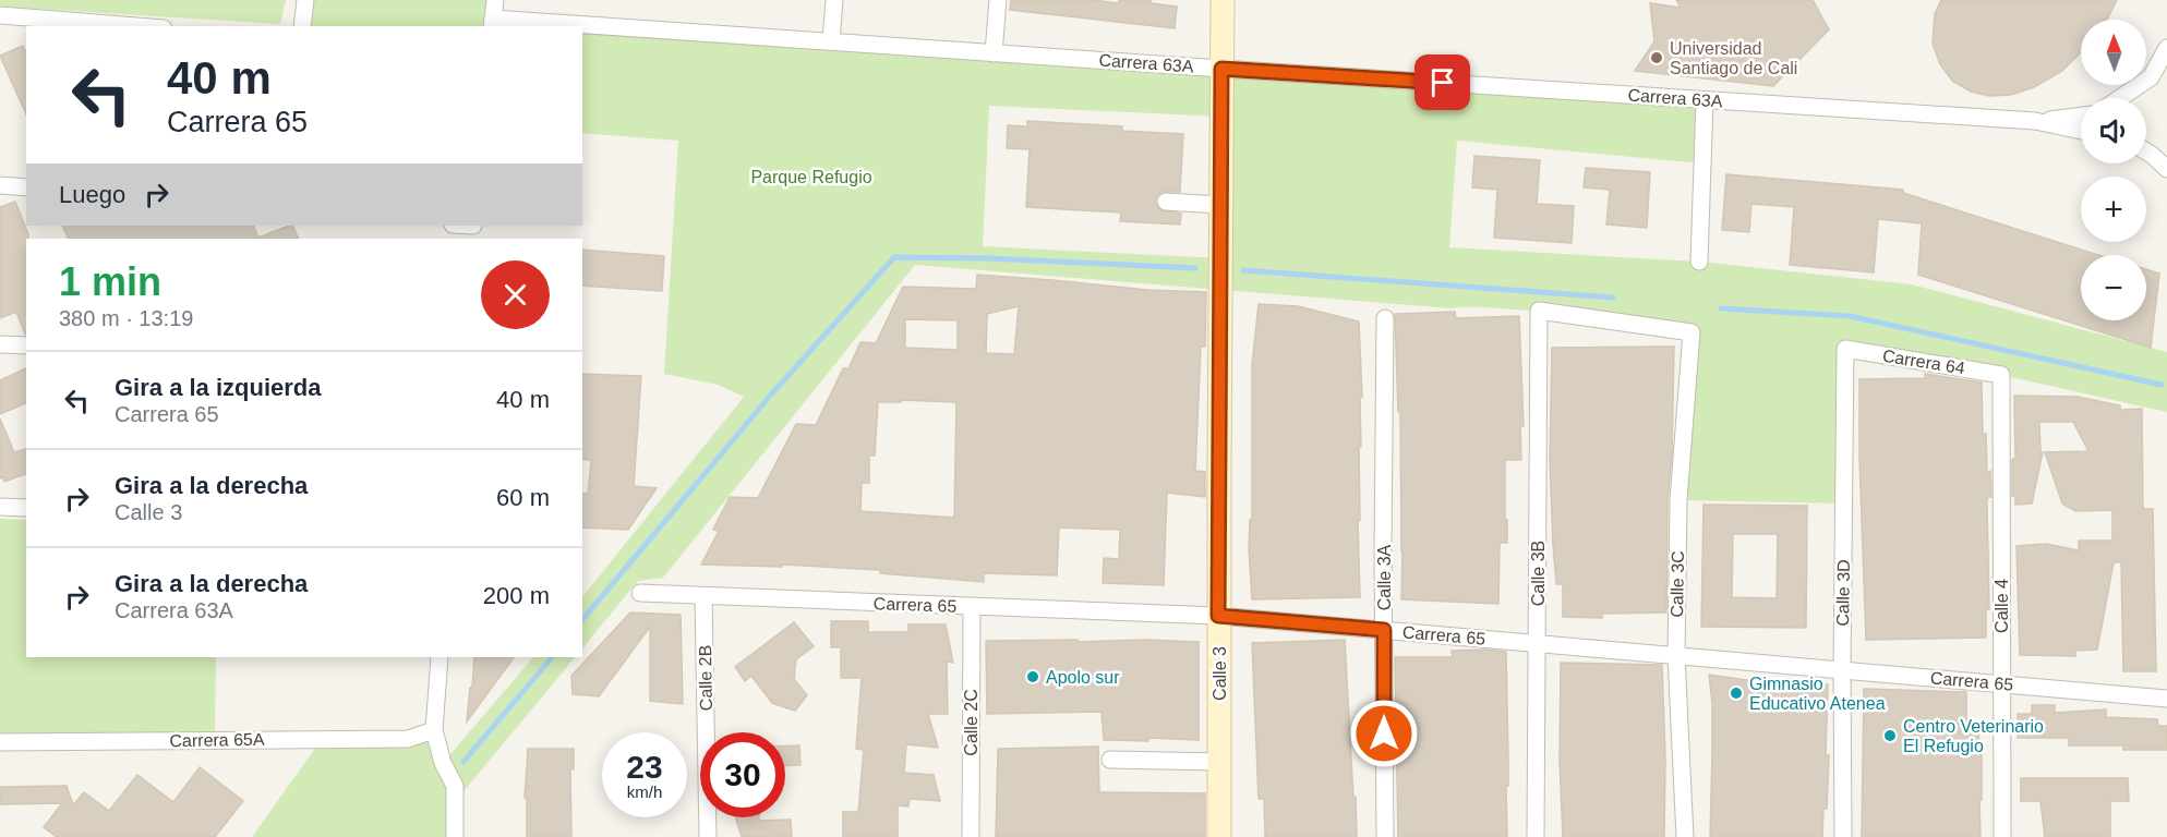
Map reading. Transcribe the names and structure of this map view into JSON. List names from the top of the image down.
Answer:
{
  "streets": {
    "street": [
      "Carrera 63A",
      "Carrera 64",
      "Calle 3B",
      "Calle 3A",
      "Calle 3C",
      "Calle 3D",
      "Carrera 65",
      "Calle 4",
      "Calle 3",
      "Calle 2B",
      "Calle 2C",
      "Carrera 65A"
    ]
  },
  "crossings": [
    ["Carrera 63A", "Calle 3"],
    ["Carrera 64", "Calle 3D"],
    ["Carrera 64", "Calle 4"],
    ["Calle 3B", "Calle 3C"],
    ["Calle 3B", "Carrera 65"],
    ["Calle 3A", "Carrera 65"],
    ["Calle 3C", "Carrera 65"],
    ["Calle 3D", "Carrera 65"],
    ["Carrera 65", "Calle 4"],
    ["Carrera 65", "Calle 3"],
    ["Carrera 65", "Calle 2B"],
    ["Carrera 65", "Calle 2C"]
  ],
  "parks": ["Parque Refugio"],
  "places": [
    "Universidad Santiago de Cali",
    "Apolo sur",
    "Gimnasio Educativo Atenea",
    "Centro Veterinario El Refugio"
  ],
  "north": "top",
  "page": {
    "map_buttons": ["+", "−"],
    "turn": ["40 m", "Carrera 65"],
    "then": "Luego",
    "heading": ["1 min", "380 m · 13:19"],
    "list": [
      {
        "name": "Gira a la izquierda",
        "note": "Carrera 65",
        "value": "40 m"
      },
      {
        "name": "Gira a la derecha",
        "note": "Calle 3",
        "value": "60 m"
      },
      {
        "name": "Gira a la derecha",
        "note": "Carrera 63A",
        "value": "200 m"
      }
    ],
    "speed": "23 km/h",
    "limit": "30"
  }
}
